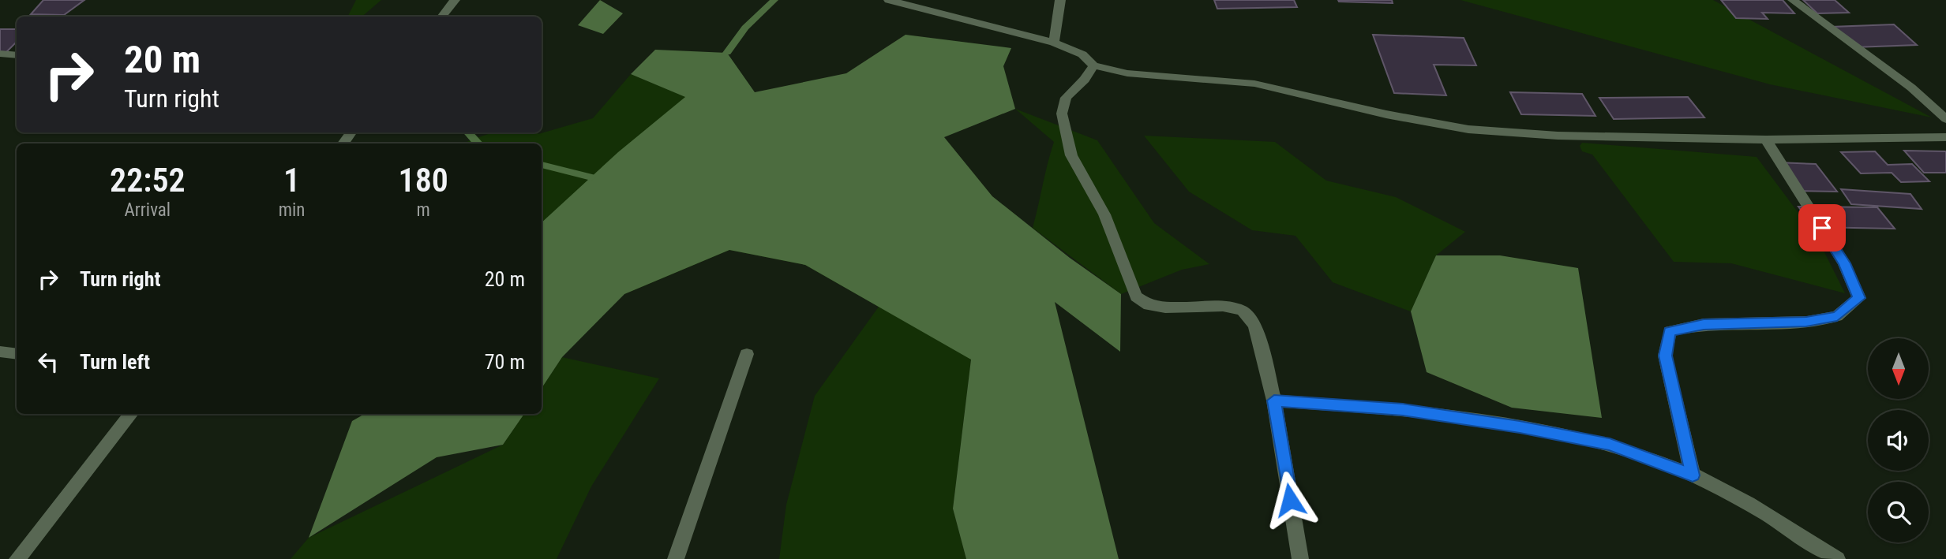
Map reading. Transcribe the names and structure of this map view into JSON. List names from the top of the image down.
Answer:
{
  "north": "bottom",
  "page": {
    "turn": ["20 m", "Turn right"],
    "eta": [
      "22:52",
      "Arrival",
      "1",
      "min",
      "180",
      "m"
    ],
    "list": [
      {
        "name": "Turn right",
        "value": "20 m"
      },
      {
        "name": "Turn left",
        "value": "70 m"
      }
    ]
  }
}
